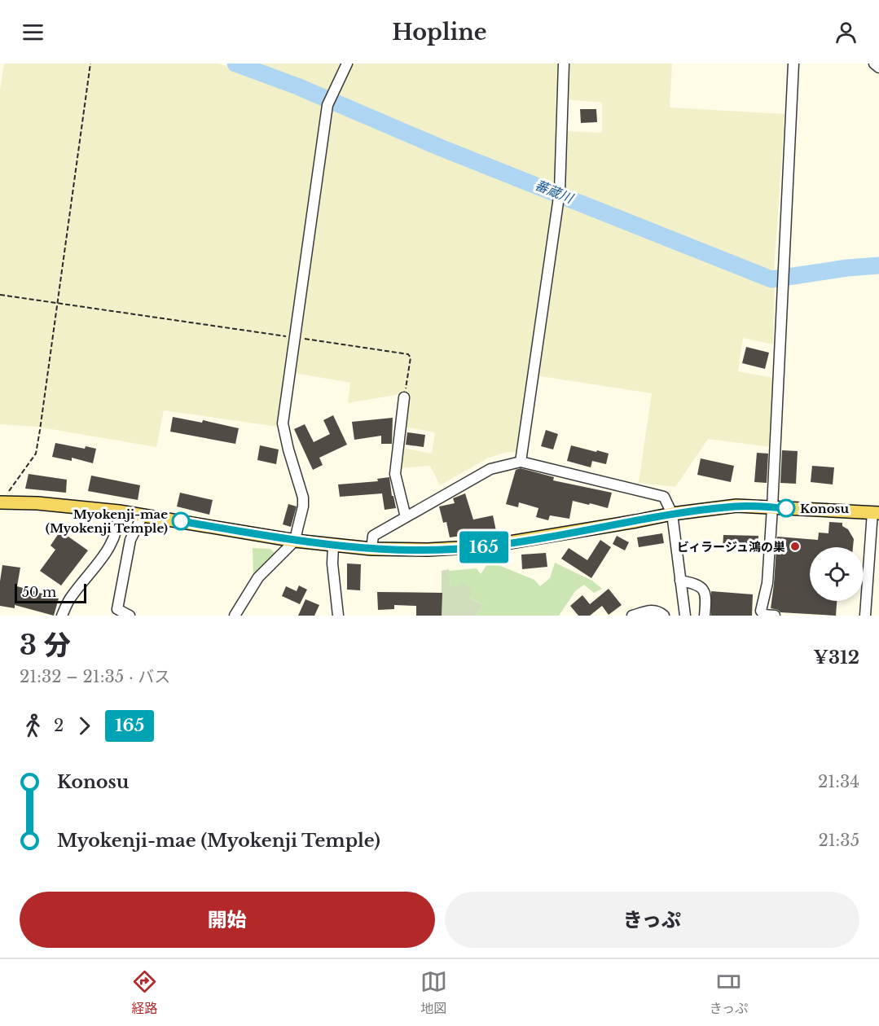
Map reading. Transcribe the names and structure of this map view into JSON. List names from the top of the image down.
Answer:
{
  "water": ["蕃蔵川"],
  "places": ["Konosu", "Myokenji-mae (Myokenji Temple)", "ビィラージュ鴻の巣"],
  "lines": ["bus line 165"],
  "scale_bar": "50 m",
  "page": {
    "header": "Hopline",
    "on_map": "165",
    "scale": "50 m",
    "heading": ["3 分", "21:32 – 21:35 · バス", "¥312"],
    "legs": ["2", "165"],
    "list": [
      {
        "name": "Konosu",
        "value": "21:34"
      },
      {
        "name": "Myokenji-mae (Myokenji Temple)",
        "value": "21:35"
      }
    ],
    "buttons": ["開始", "きっぷ"],
    "tabs": ["経路", "地図", "きっぷ"]
  }
}
